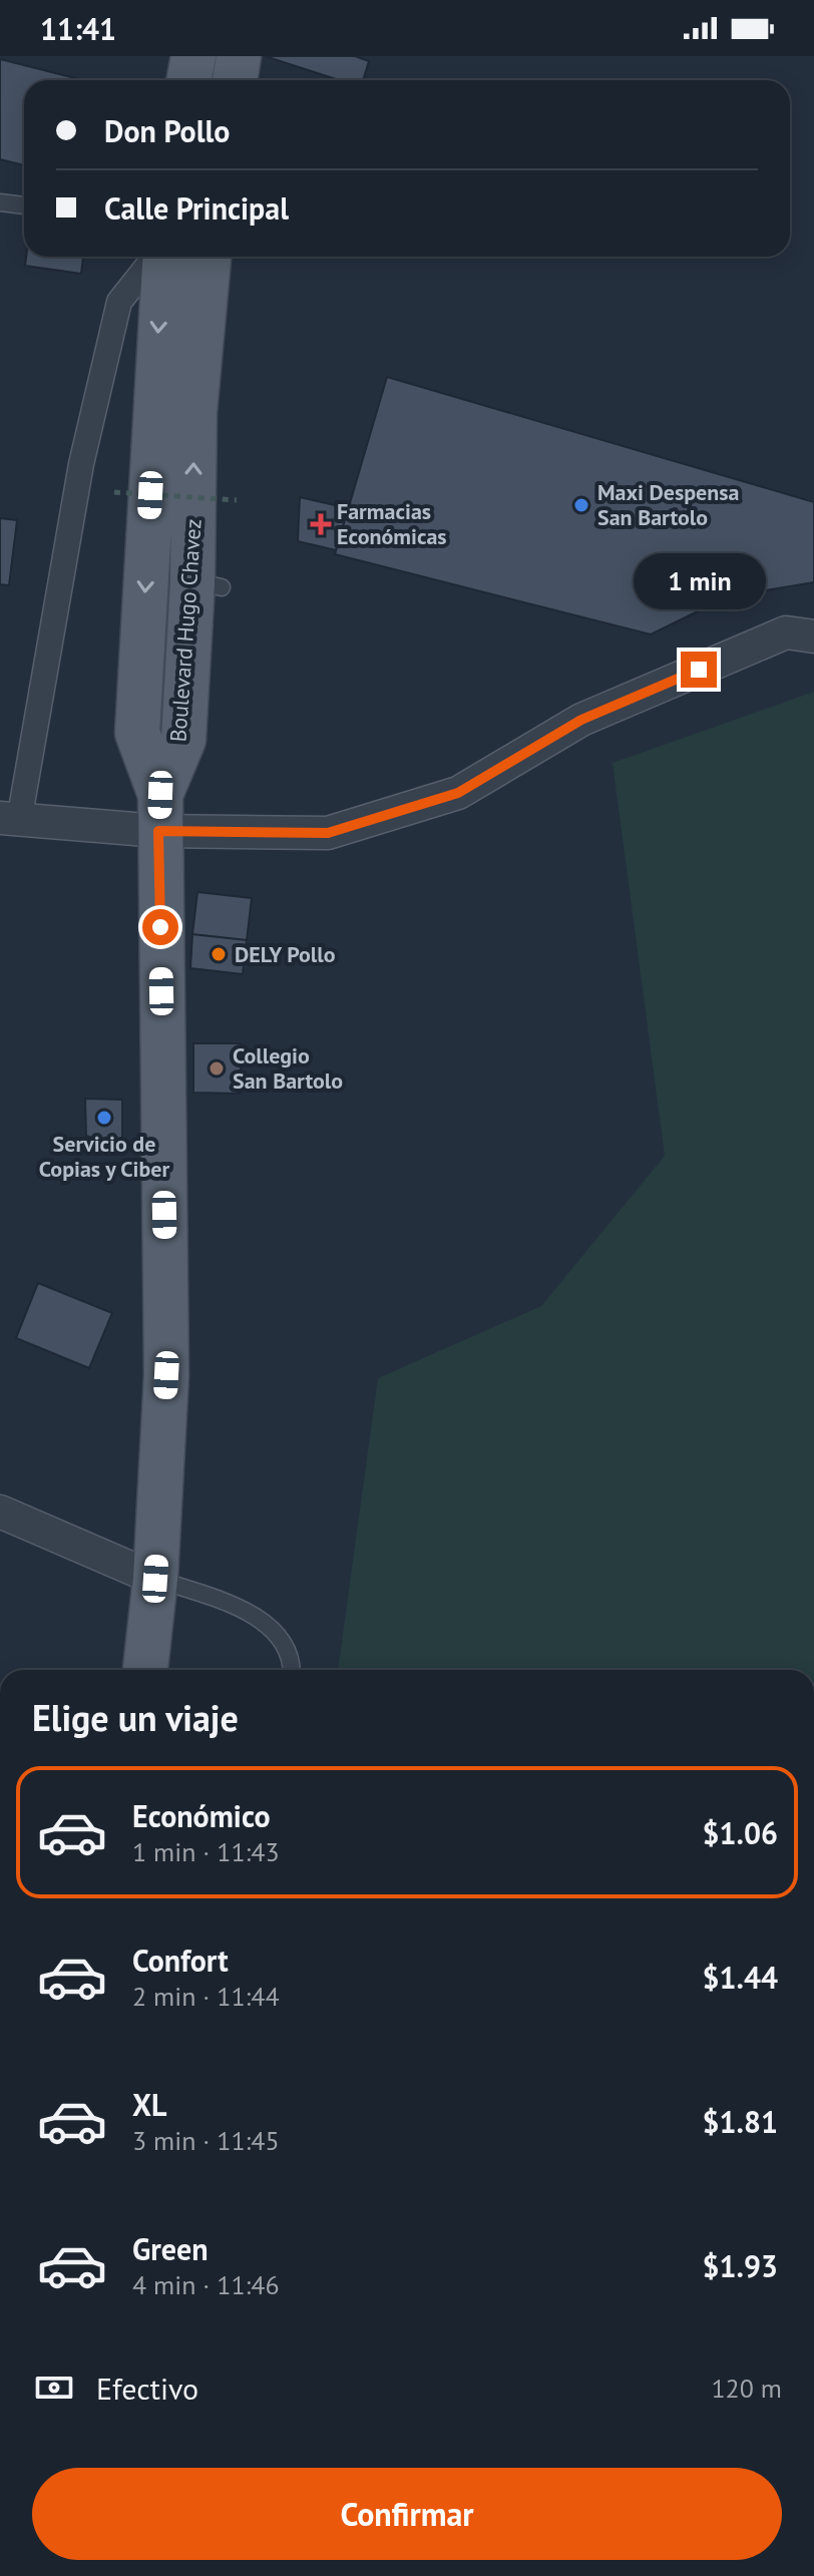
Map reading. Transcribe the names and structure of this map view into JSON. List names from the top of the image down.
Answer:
{
  "streets": {
    "main road": ["Boulevard Hugo Chavez"]
  },
  "places": {
    "other": [
      "Maxi Despensa San Bartolo",
      "DELY Pollo",
      "Collegio San Bartolo",
      "Servicio de Copias y Ciber"
    ],
    "health": ["Farmacias Económicas"]
  },
  "page": {
    "status": "11:41",
    "banner": ["Don Pollo", "Calle Principal"],
    "bubble": "1 min",
    "heading": "Elige un viaje",
    "list": [
      {
        "name": "Económico",
        "note": "1 min · 11:43",
        "value": "$1.06"
      },
      {
        "name": "Confort",
        "note": "2 min · 11:44",
        "value": "$1.44"
      },
      {
        "name": "XL",
        "note": "3 min · 11:45",
        "value": "$1.81"
      },
      {
        "name": "Green",
        "note": "4 min · 11:46",
        "value": "$1.93"
      }
    ],
    "pay": ["Efectivo", "120 m"],
    "buttons": "Confirmar"
  }
}
